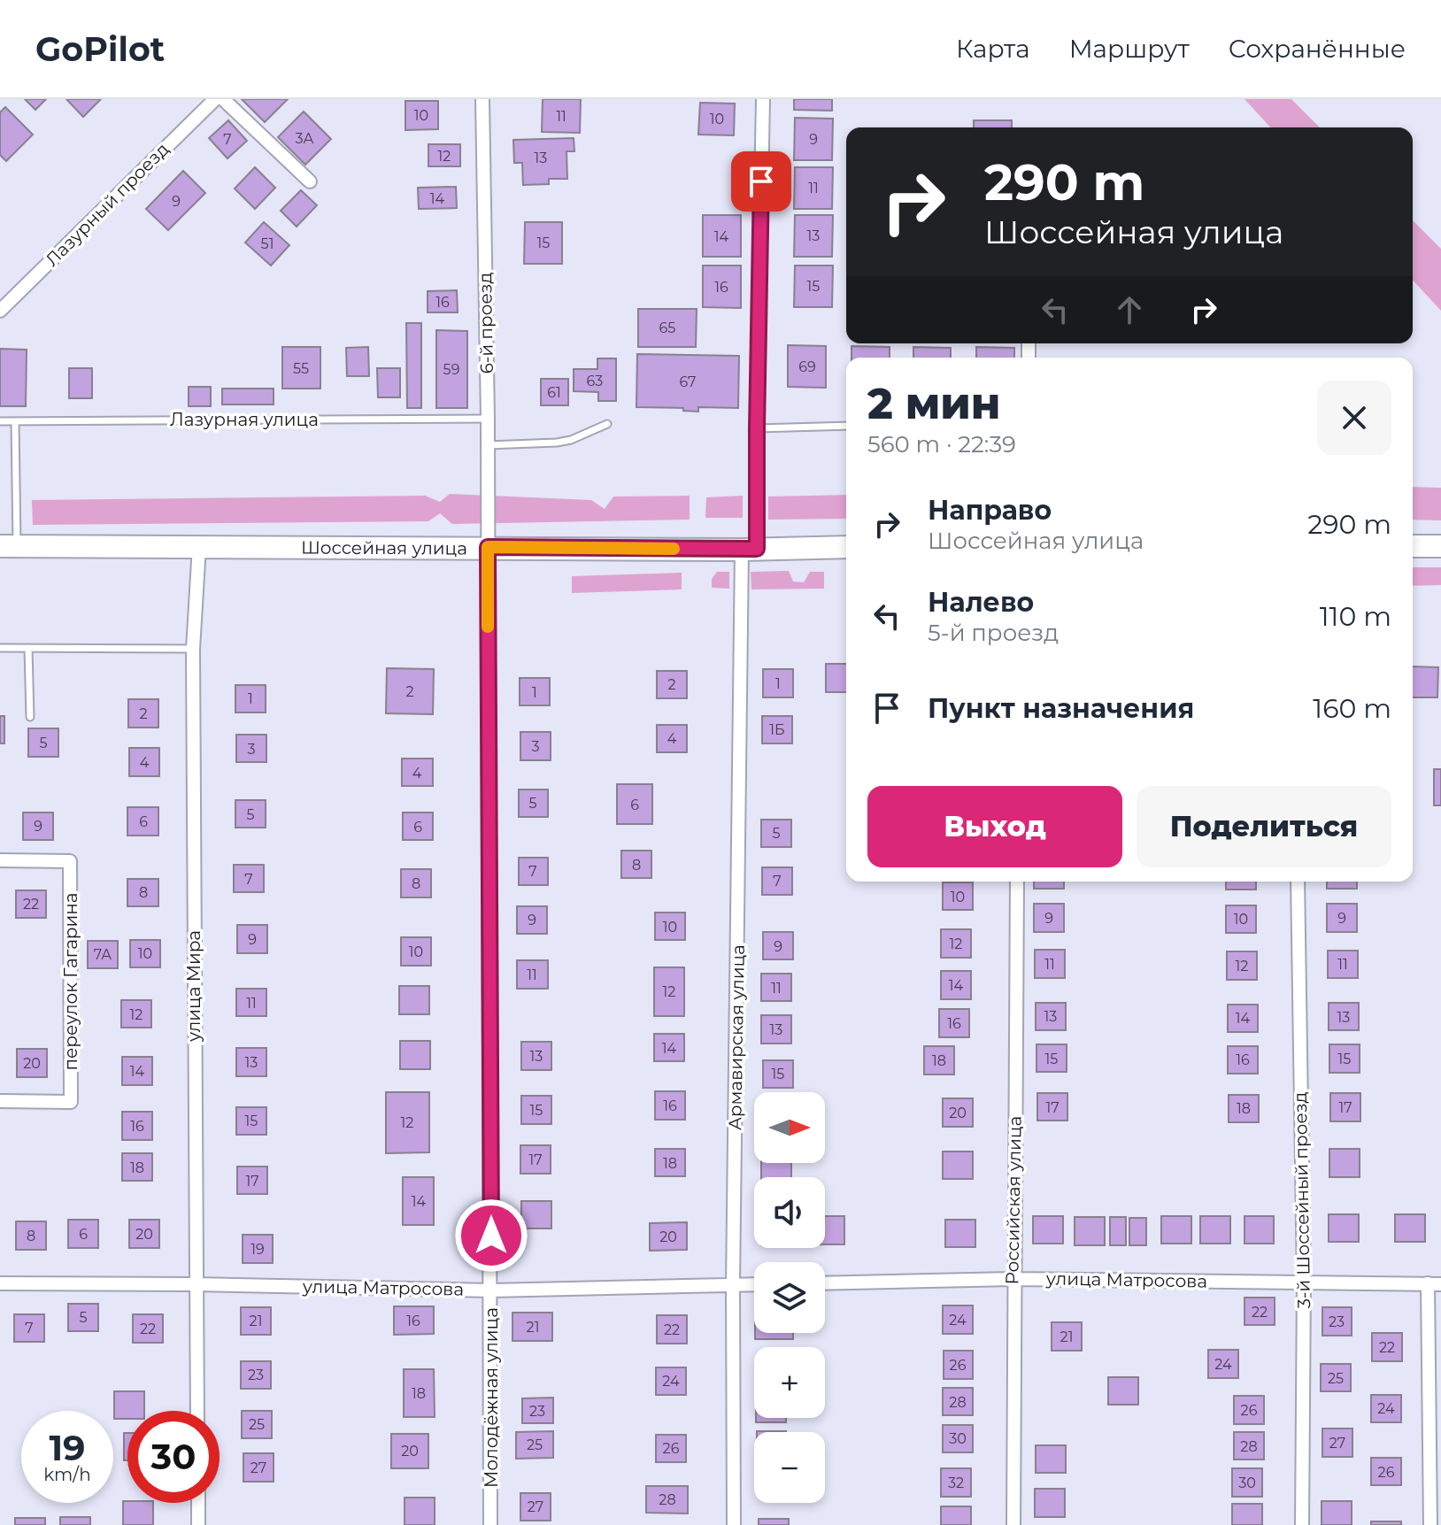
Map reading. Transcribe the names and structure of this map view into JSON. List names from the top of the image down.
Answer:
{
  "streets": {
    "main road": ["Шоссейная улица"],
    "street": [
      "Лазурный проезд",
      "6-й проезд",
      "переулок Гагарина",
      "улица Мира",
      "Армавирская улица",
      "Российская улица",
      "3-й Шоссейный проезд",
      "улица Матросова",
      "Молодёжная улица"
    ],
    "lane": ["Лазурная улица"]
  },
  "crossings": [
    ["6-й проезд", "Лазурная улица"],
    ["6-й проезд", "Шоссейная улица"],
    ["6-й проезд", "Молодёжная улица"],
    ["Шоссейная улица", "улица Мира"],
    ["Шоссейная улица", "Армавирская улица"],
    ["Шоссейная улица", "Молодёжная улица"],
    ["улица Мира", "улица Матросова"],
    ["Армавирская улица", "улица Матросова"],
    ["Российская улица", "улица Матросова"],
    ["3-й Шоссейный проезд", "улица Матросова"],
    ["улица Матросова", "Молодёжная улица"]
  ],
  "house_numbers": [
    "10",
    "11",
    "10",
    "3А",
    "7",
    "9",
    "12",
    "13",
    "11",
    "14",
    "9",
    "13",
    "14",
    "15",
    "51",
    "15",
    "16",
    "16",
    "65",
    "69",
    "55",
    "59",
    "63",
    "67",
    "61",
    "1",
    "2",
    "2",
    "1",
    "1",
    "2",
    "1Б",
    "4",
    "5",
    "3",
    "3",
    "4",
    "4",
    "5",
    "6",
    "5",
    "6",
    "9",
    "6",
    "5",
    "8",
    "7",
    "7",
    "7",
    "8",
    "8",
    "10",
    "22",
    "9",
    "9",
    "10",
    "9",
    "10",
    "9",
    "12",
    "9",
    "10",
    "10",
    "7А",
    "11",
    "11",
    "12",
    "11",
    "14",
    "11",
    "12",
    "11",
    "12",
    "13",
    "13",
    "14",
    "16",
    "13",
    "14",
    "13",
    "15",
    "15",
    "16",
    "18",
    "13",
    "20",
    "14",
    "15",
    "16",
    "17",
    "17",
    "18",
    "15",
    "20",
    "15",
    "12",
    "16",
    "17",
    "18",
    "18",
    "17",
    "14",
    "6",
    "20",
    "8",
    "20",
    "19",
    "22",
    "5",
    "24",
    "21",
    "16",
    "23",
    "21",
    "7",
    "22",
    "22",
    "21",
    "22",
    "24",
    "26",
    "23",
    "25",
    "24",
    "18",
    "28",
    "24",
    "26",
    "23",
    "25",
    "30",
    "27",
    "25",
    "28",
    "26",
    "20",
    "27",
    "26",
    "32",
    "30",
    "28",
    "27"
  ],
  "north": "right",
  "page": {
    "header": "GoPilot",
    "nav": ["Карта", "Маршрут", "Сохранённые"],
    "turn": ["290 m", "Шоссейная улица"],
    "heading": ["2 мин", "560 m · 22:39"],
    "list": [
      {
        "name": "Направо",
        "note": "Шоссейная улица",
        "value": "290 m"
      },
      {
        "name": "Налево",
        "note": "5-й проезд",
        "value": "110 m"
      },
      {
        "name": "Пункт назначения",
        "value": "160 m"
      }
    ],
    "buttons": ["Выход", "Поделиться"],
    "map_buttons": ["+", "−"],
    "speed": "19 km/h",
    "limit": "30"
  }
}
